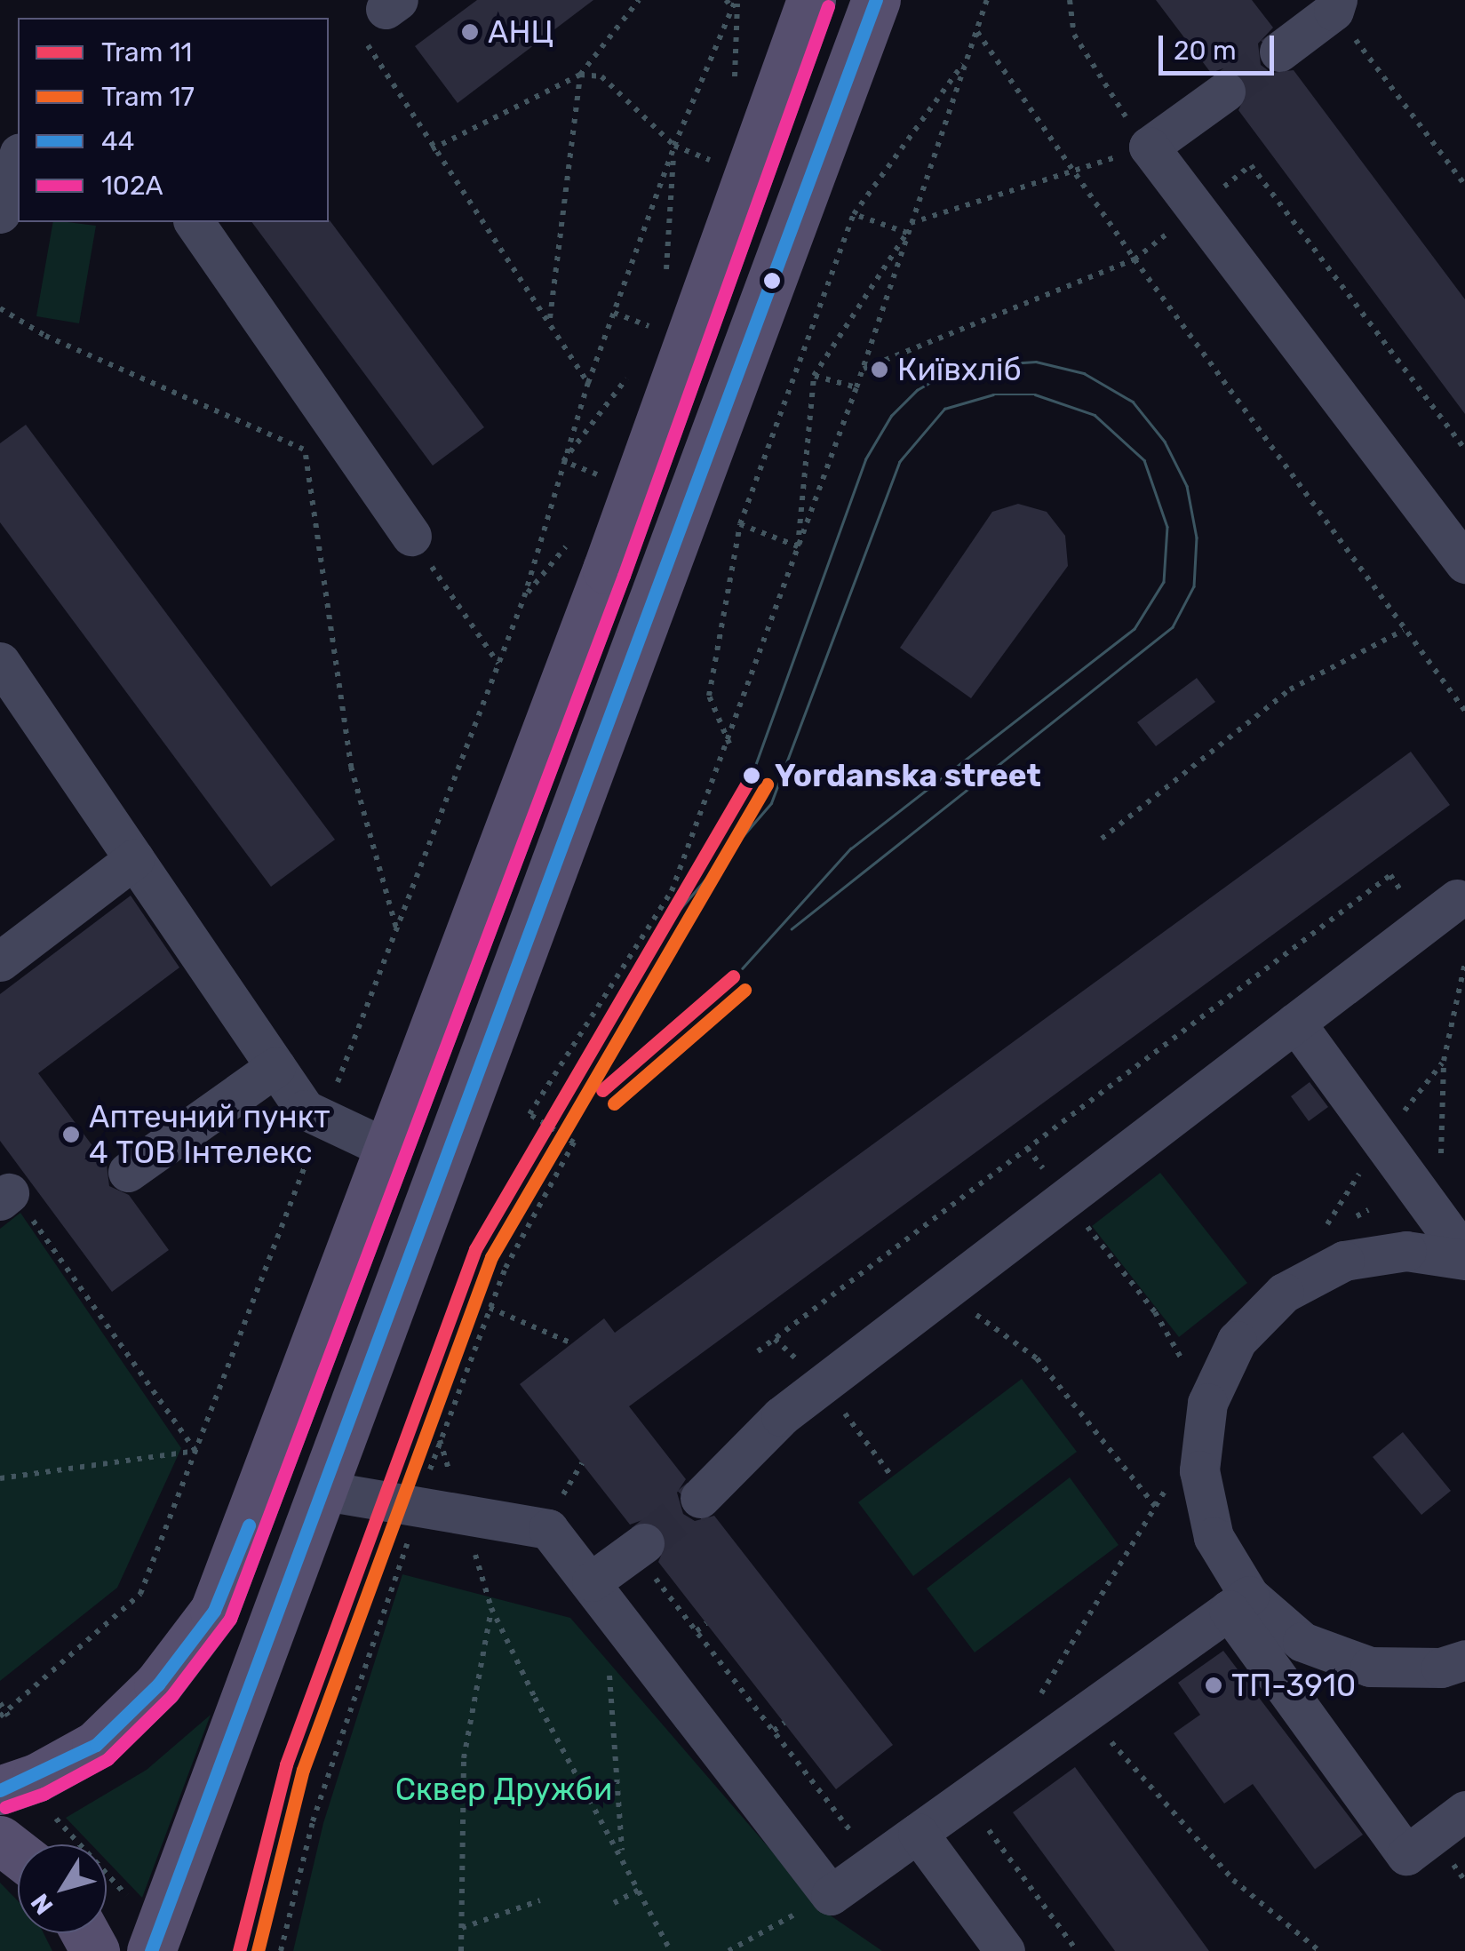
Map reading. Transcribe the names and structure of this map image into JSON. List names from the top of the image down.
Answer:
{
  "parks": ["Сквер Дружби"],
  "places": [
    "АНЦ",
    "Київхліб",
    "Yordanska street",
    "Аптечний пункт 4 ТОВ Інтелекс",
    "ТП-3910"
  ],
  "lines": [
    "transit line 44",
    "transit line 102А",
    "tram line 11",
    "tram line 17"
  ],
  "legend": [
    "Tram 11",
    "Tram 17",
    "44",
    "102А"
  ],
  "scale_bar": "20 m",
  "north": "bottom left"
}
